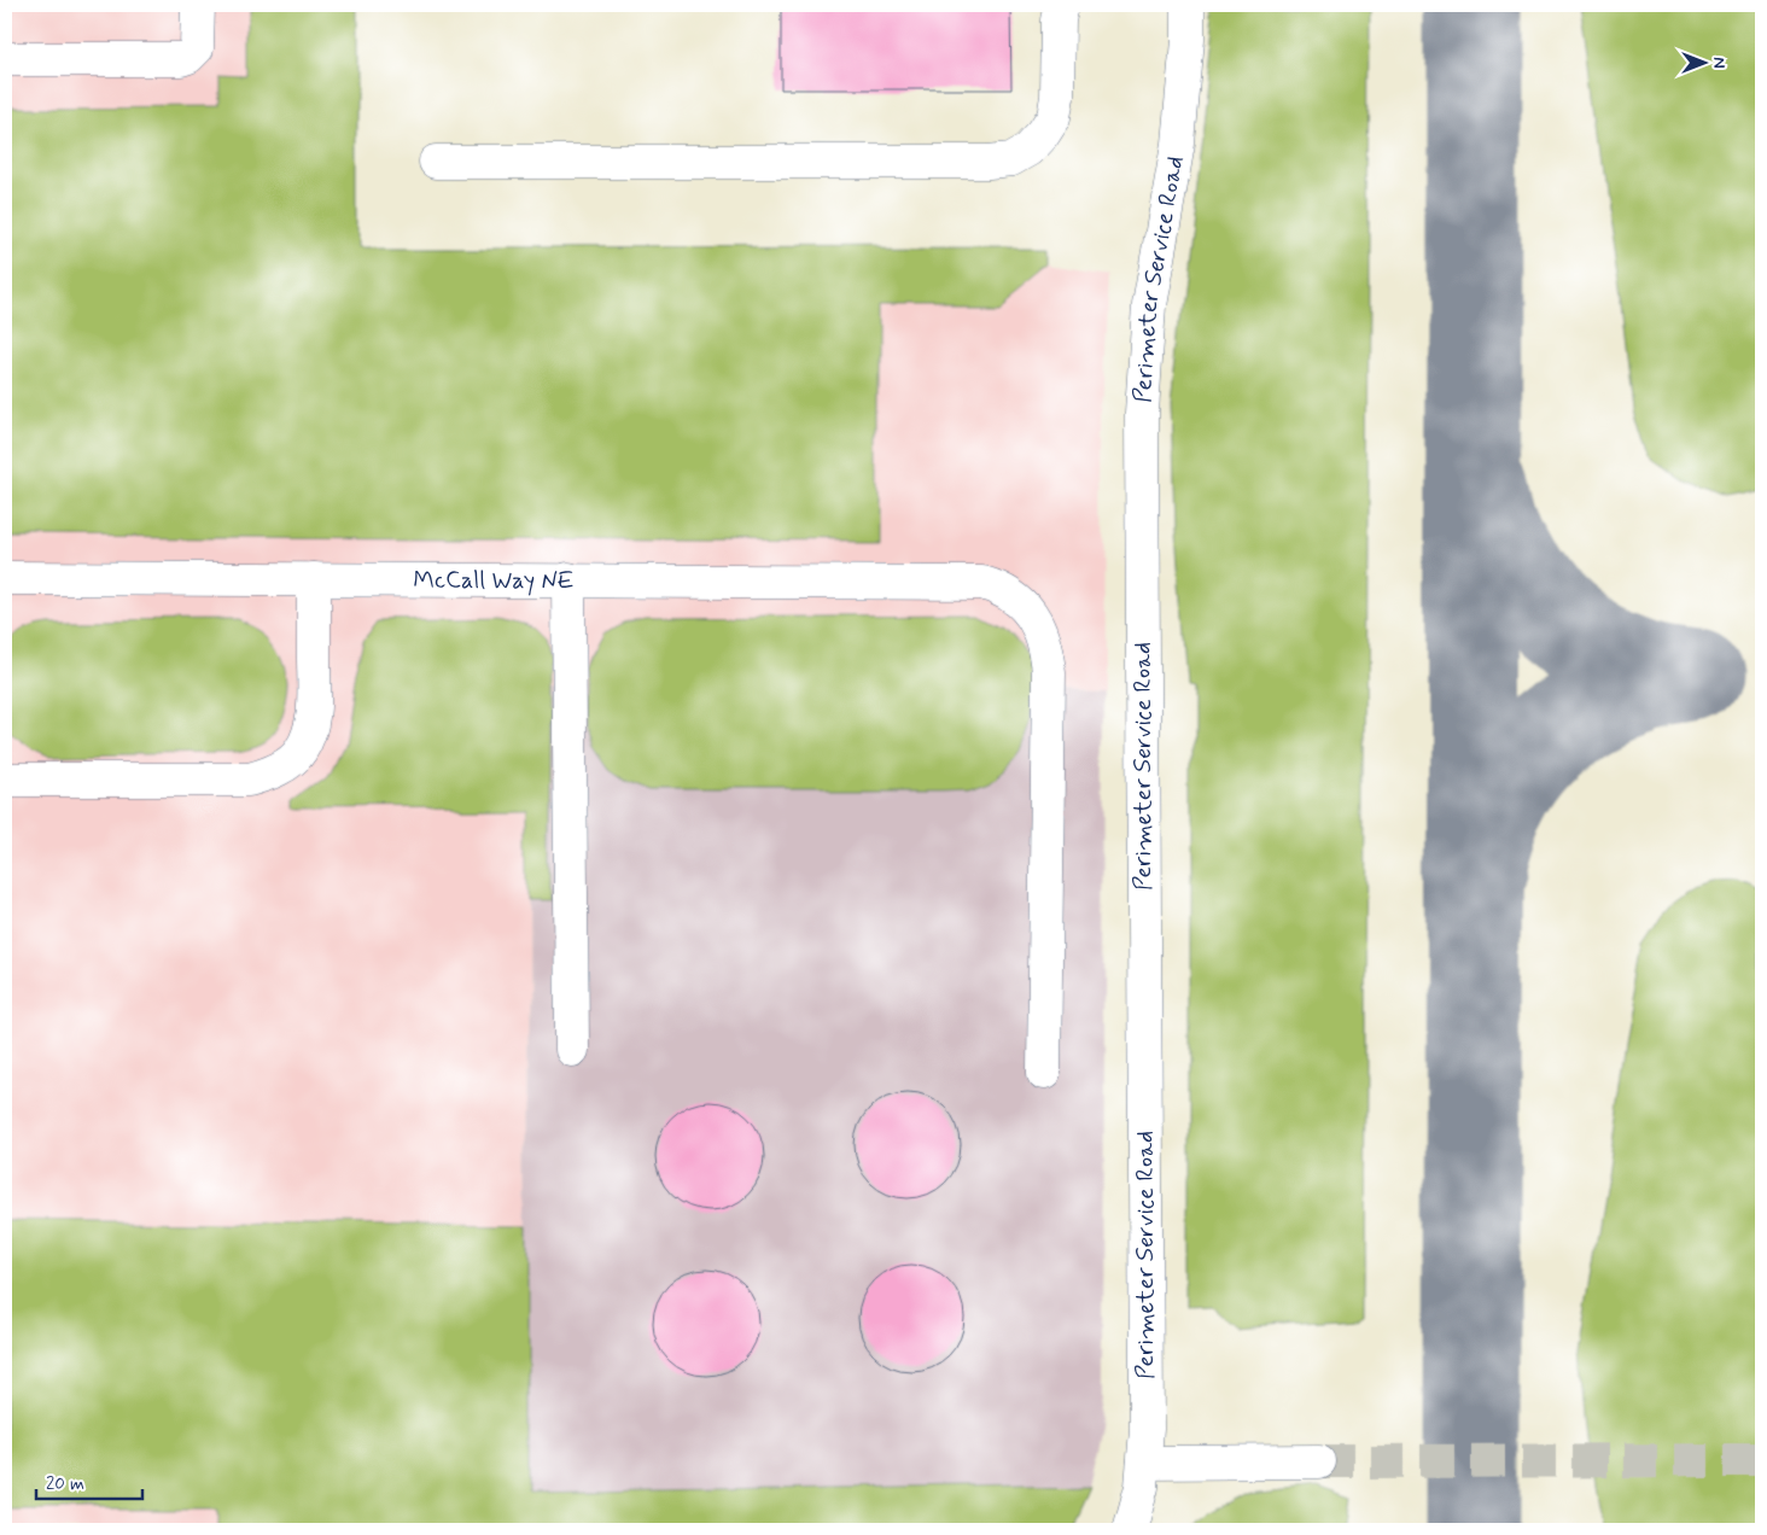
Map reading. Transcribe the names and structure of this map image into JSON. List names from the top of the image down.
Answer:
{
  "streets": {
    "street": ["Perimeter Service Road", "McCall Way NE"]
  },
  "scale_bar": "20 m",
  "north": "right"
}
